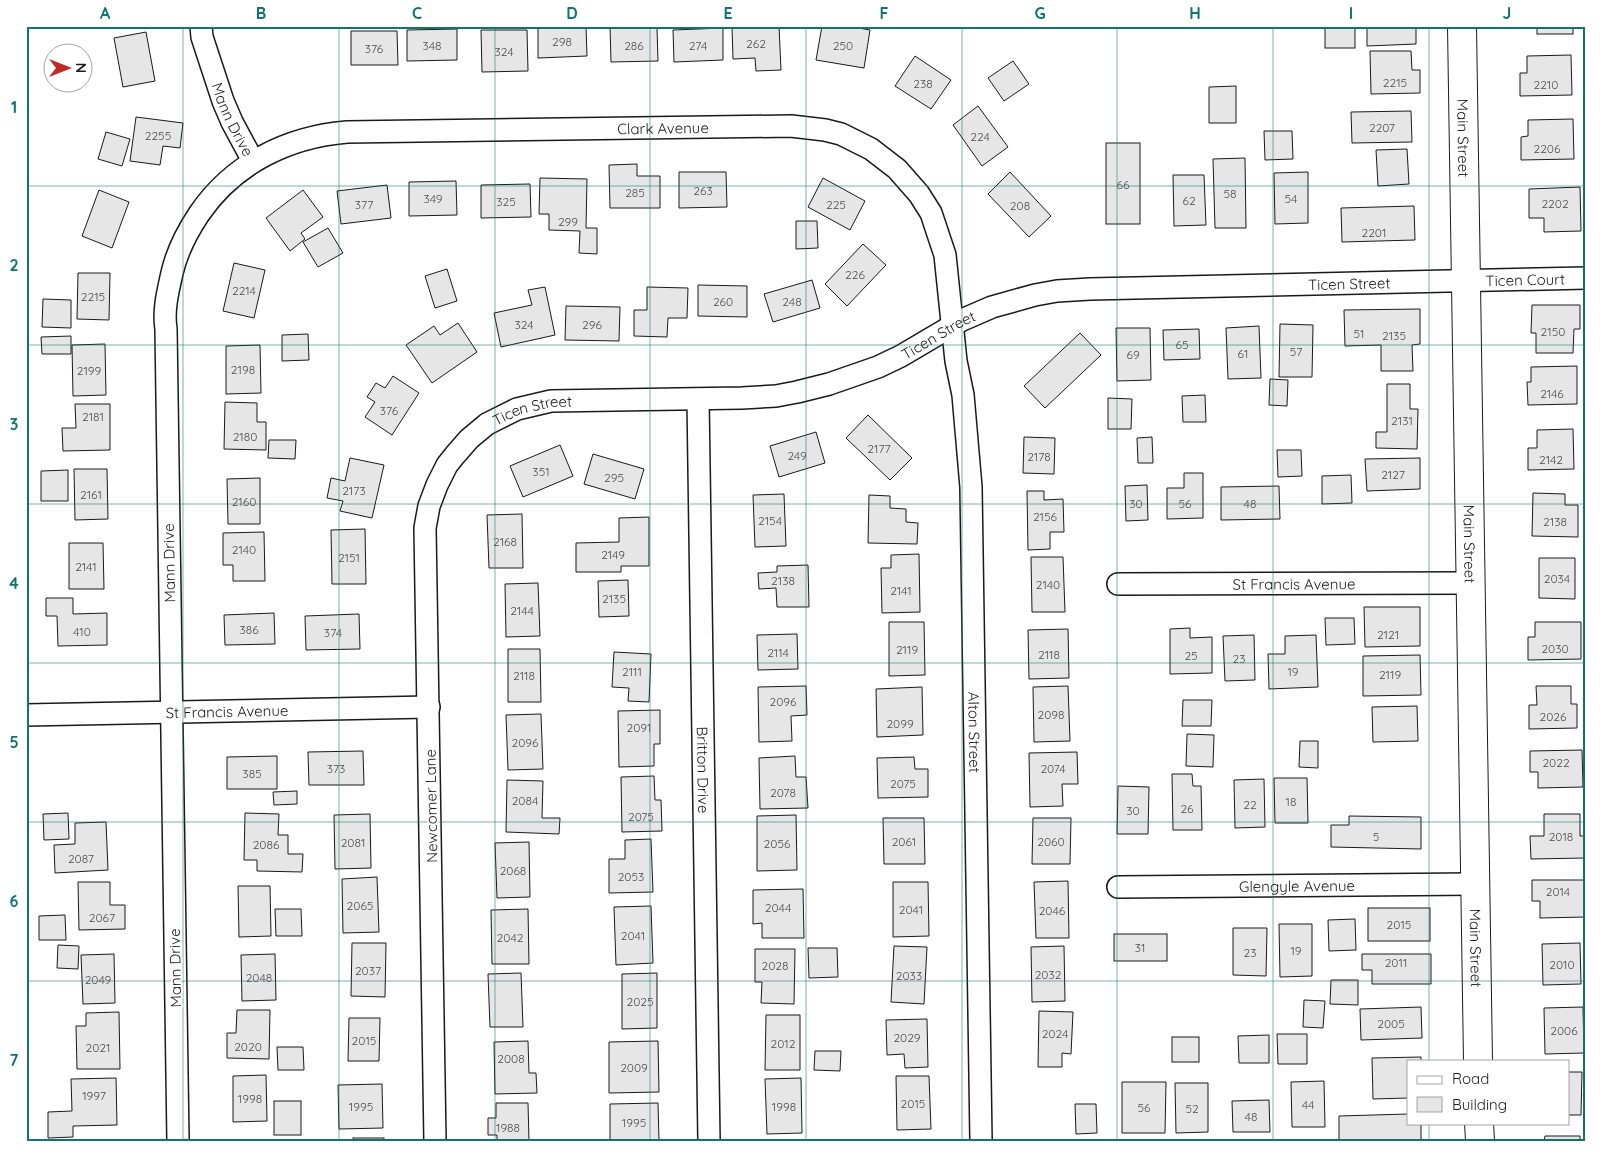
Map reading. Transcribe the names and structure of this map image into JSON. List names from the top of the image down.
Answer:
{
  "streets": {
    "street": [
      "Mann Drive",
      "Clark Avenue",
      "Main Street",
      "Ticen Court",
      "Ticen Street",
      "St Francis Avenue",
      "Alton Street",
      "Britton Drive",
      "Newcomer Lane",
      "Glengyle Avenue"
    ]
  },
  "crossings": [
    ["Mann Drive", "Clark Avenue"],
    ["Mann Drive", "St Francis Avenue"],
    ["Clark Avenue", "Ticen Street"],
    ["Clark Avenue", "Alton Street"],
    ["Main Street", "Ticen Court"],
    ["Main Street", "Ticen Street"],
    ["Main Street", "St Francis Avenue"],
    ["Main Street", "Glengyle Avenue"],
    ["Ticen Court", "Ticen Street"],
    ["Ticen Street", "Alton Street"],
    ["Ticen Street", "Britton Drive"],
    ["Ticen Street", "Newcomer Lane"],
    ["St Francis Avenue", "Newcomer Lane"]
  ],
  "house_numbers": [
    "298",
    "262",
    "348",
    "286",
    "274",
    "250",
    "376",
    "324",
    "2215",
    "238",
    "2210",
    "2207",
    "2255",
    "224",
    "2206",
    "66",
    "263",
    "285",
    "58",
    "349",
    "54",
    "62",
    "325",
    "2202",
    "377",
    "225",
    "208",
    "299",
    "2201",
    "226",
    "2214",
    "2215",
    "260",
    "248",
    "324",
    "296",
    "2150",
    "51",
    "2135",
    "65",
    "57",
    "61",
    "69",
    "2198",
    "2199",
    "2146",
    "376",
    "2181",
    "2131",
    "2180",
    "2177",
    "249",
    "2178",
    "2142",
    "351",
    "2127",
    "295",
    "2173",
    "2161",
    "2160",
    "30",
    "56",
    "48",
    "2156",
    "2154",
    "2138",
    "2168",
    "2140",
    "2149",
    "2151",
    "2141",
    "2034",
    "2138",
    "2140",
    "2141",
    "2135",
    "2144",
    "386",
    "410",
    "374",
    "2121",
    "2030",
    "2119",
    "2114",
    "2118",
    "25",
    "23",
    "2111",
    "19",
    "2119",
    "2118",
    "2096",
    "2098",
    "2026",
    "2099",
    "2091",
    "2096",
    "2022",
    "373",
    "2074",
    "385",
    "2075",
    "2078",
    "2084",
    "18",
    "22",
    "26",
    "30",
    "2075",
    "5",
    "2018",
    "2061",
    "2060",
    "2081",
    "2056",
    "2086",
    "2087",
    "2068",
    "2053",
    "2014",
    "2065",
    "2044",
    "2041",
    "2046",
    "2067",
    "2015",
    "2041",
    "2042",
    "31",
    "19",
    "23",
    "2011",
    "2010",
    "2028",
    "2037",
    "2032",
    "2033",
    "2048",
    "2049",
    "2025",
    "2005",
    "2006",
    "2024",
    "2029",
    "2015",
    "2012",
    "2020",
    "2021",
    "2008",
    "2009",
    "1997",
    "1998",
    "2015",
    "44",
    "1995",
    "1998",
    "56",
    "52",
    "48",
    "1995",
    "1988"
  ],
  "legend": ["Road", "Building"],
  "north": "right",
  "grid": {
    "columns": [
      "A",
      "B",
      "C",
      "D",
      "E",
      "F",
      "G",
      "H",
      "I",
      "J"
    ],
    "rows": [
      "1",
      "2",
      "3",
      "4",
      "5",
      "6",
      "7"
    ]
  }
}
